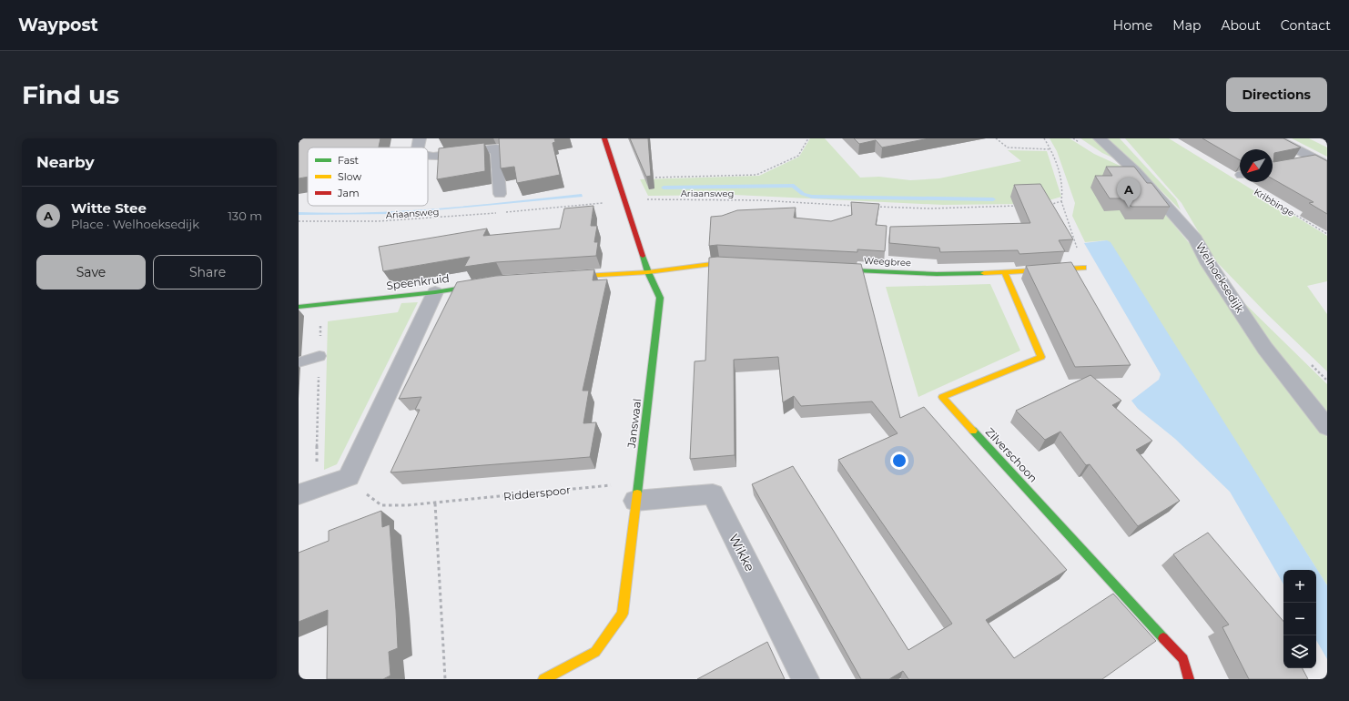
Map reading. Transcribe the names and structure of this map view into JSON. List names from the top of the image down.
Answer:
{
  "streets": {
    "street": [
      "Weegbree",
      "Welhoeksedijk",
      "Speenkruid",
      "Janswaal",
      "Zilverschoon",
      "Wikke"
    ],
    "path": ["Ariaansweg", "Kribbinge", "Ridderspoor"]
  },
  "crossings": [
    ["Ariaansweg", "Janswaal"],
    ["Weegbree", "Zilverschoon"],
    ["Janswaal", "Ridderspoor"],
    ["Janswaal", "Wikke"],
    ["Ridderspoor", "Wikke"]
  ],
  "legend": ["Fast", "Slow", "Jam"],
  "north": "bottom left",
  "page": {
    "header": "Waypost",
    "nav": [
      "Home",
      "Map",
      "About",
      "Contact"
    ],
    "buttons": [
      "Directions",
      ["Save", "Share"]
    ],
    "title": "Find us",
    "heading": "Nearby",
    "pins": "A",
    "list": [
      {
        "mark": "A",
        "name": "Witte Stee",
        "note": "Place · Welhoeksedijk",
        "value": "130 m"
      }
    ],
    "map_buttons": ["+", "−"]
  }
}
